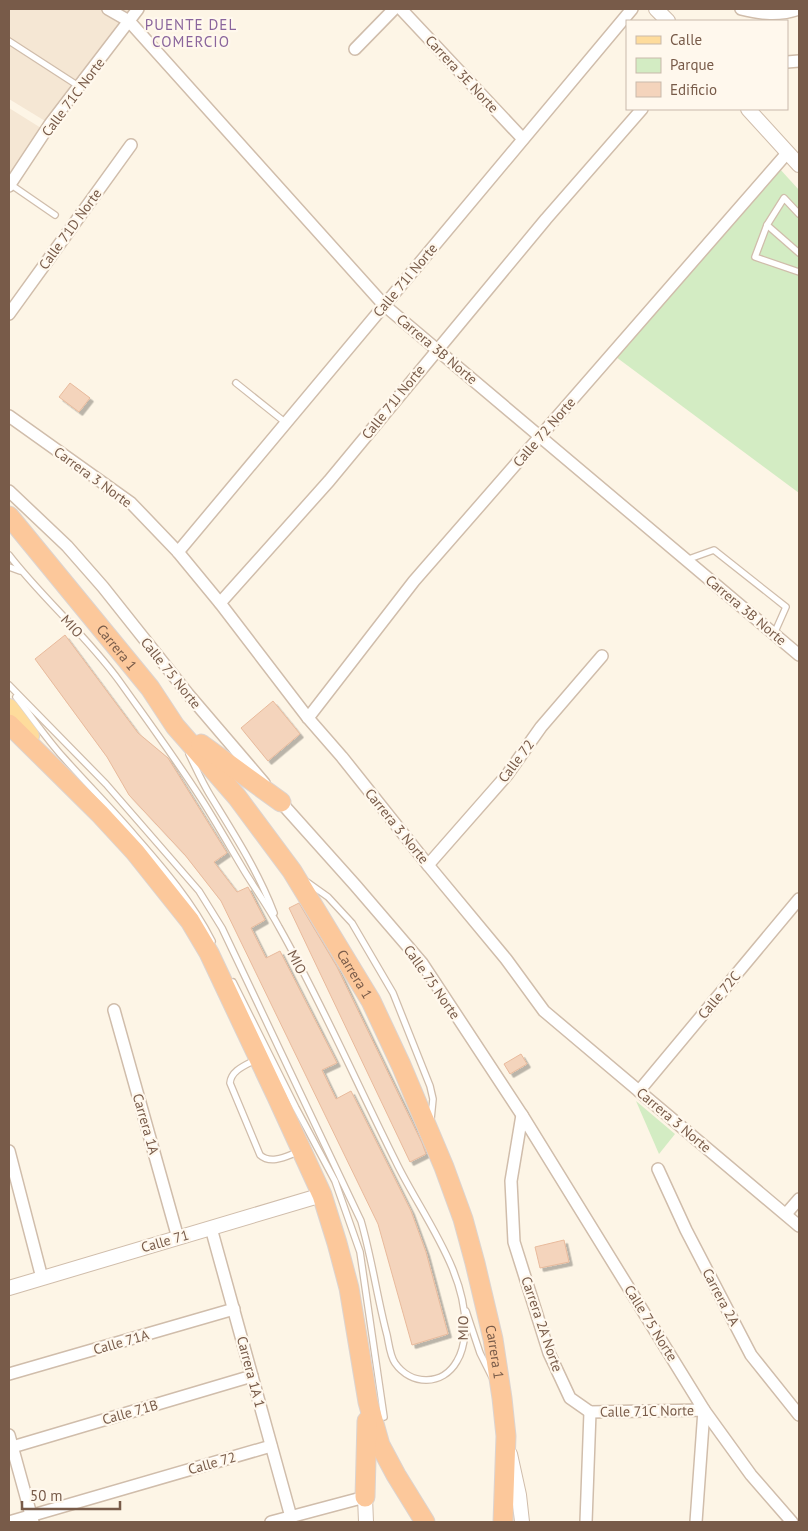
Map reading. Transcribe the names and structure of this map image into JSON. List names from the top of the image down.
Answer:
{
  "streets": {
    "highway": ["Carrera 1"],
    "street": [
      "Carrera 3E Norte",
      "Calle 71C Norte",
      "Calle 71D Norte",
      "Calle 71I Norte",
      "Carrera 3B Norte",
      "Calle 71J Norte",
      "Calle 72 Norte",
      "Carrera 3 Norte",
      "Calle 75 Norte",
      "Calle 72",
      "Calle 72C",
      "Carrera 1A",
      "Calle 71",
      "Carrera 2A",
      "Carrera 2A Norte",
      "Calle 71A",
      "Carrera 1A 1",
      "Calle 71B"
    ],
    "lane": ["MIO"]
  },
  "crossings": [
    ["Carrera 3E Norte", "Calle 71I Norte"],
    ["Calle 71C Norte", "Carrera 3B Norte"],
    ["Calle 71C Norte", "Calle 75 Norte"],
    ["Calle 71C Norte", "Carrera 2A Norte"],
    ["Calle 71I Norte", "Carrera 3B Norte"],
    ["Calle 71I Norte", "Carrera 3 Norte"],
    ["Carrera 3B Norte", "Calle 71J Norte"],
    ["Carrera 3B Norte", "Calle 72 Norte"],
    ["Calle 71J Norte", "Carrera 3 Norte"],
    ["Calle 72 Norte", "Carrera 3 Norte"],
    ["Carrera 3 Norte", "Calle 72"],
    ["Carrera 3 Norte", "Calle 72C"],
    ["Calle 75 Norte", "Carrera 2A Norte"],
    ["Calle 72", "Carrera 1A 1"],
    ["Carrera 1A", "Calle 71"],
    ["Calle 71", "Carrera 1A 1"],
    ["Calle 71A", "Carrera 1A 1"],
    ["Carrera 1A 1", "Calle 71B"]
  ],
  "districts": ["PUENTE DEL COMERCIO"],
  "legend": ["Calle", "Parque", "Edificio"],
  "scale_bar": "50 m"
}
